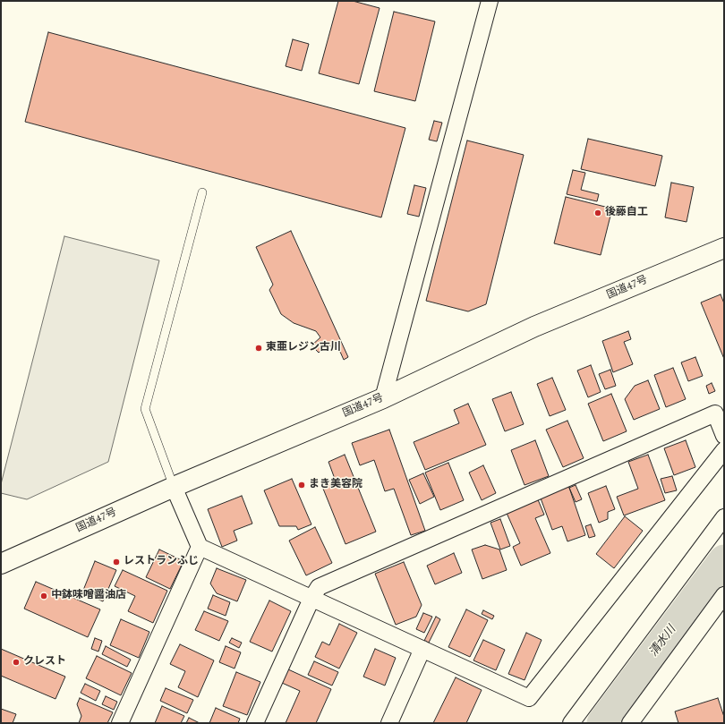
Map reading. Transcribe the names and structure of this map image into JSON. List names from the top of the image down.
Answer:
{
  "streets": {
    "highway": ["国道47号"]
  },
  "water": ["清水川"],
  "places": [
    "後藤自工",
    "東亜レジン古川",
    "まき美容院",
    "レストランふじ",
    "中鉢味噌醤油店",
    "クレスト"
  ]
}
